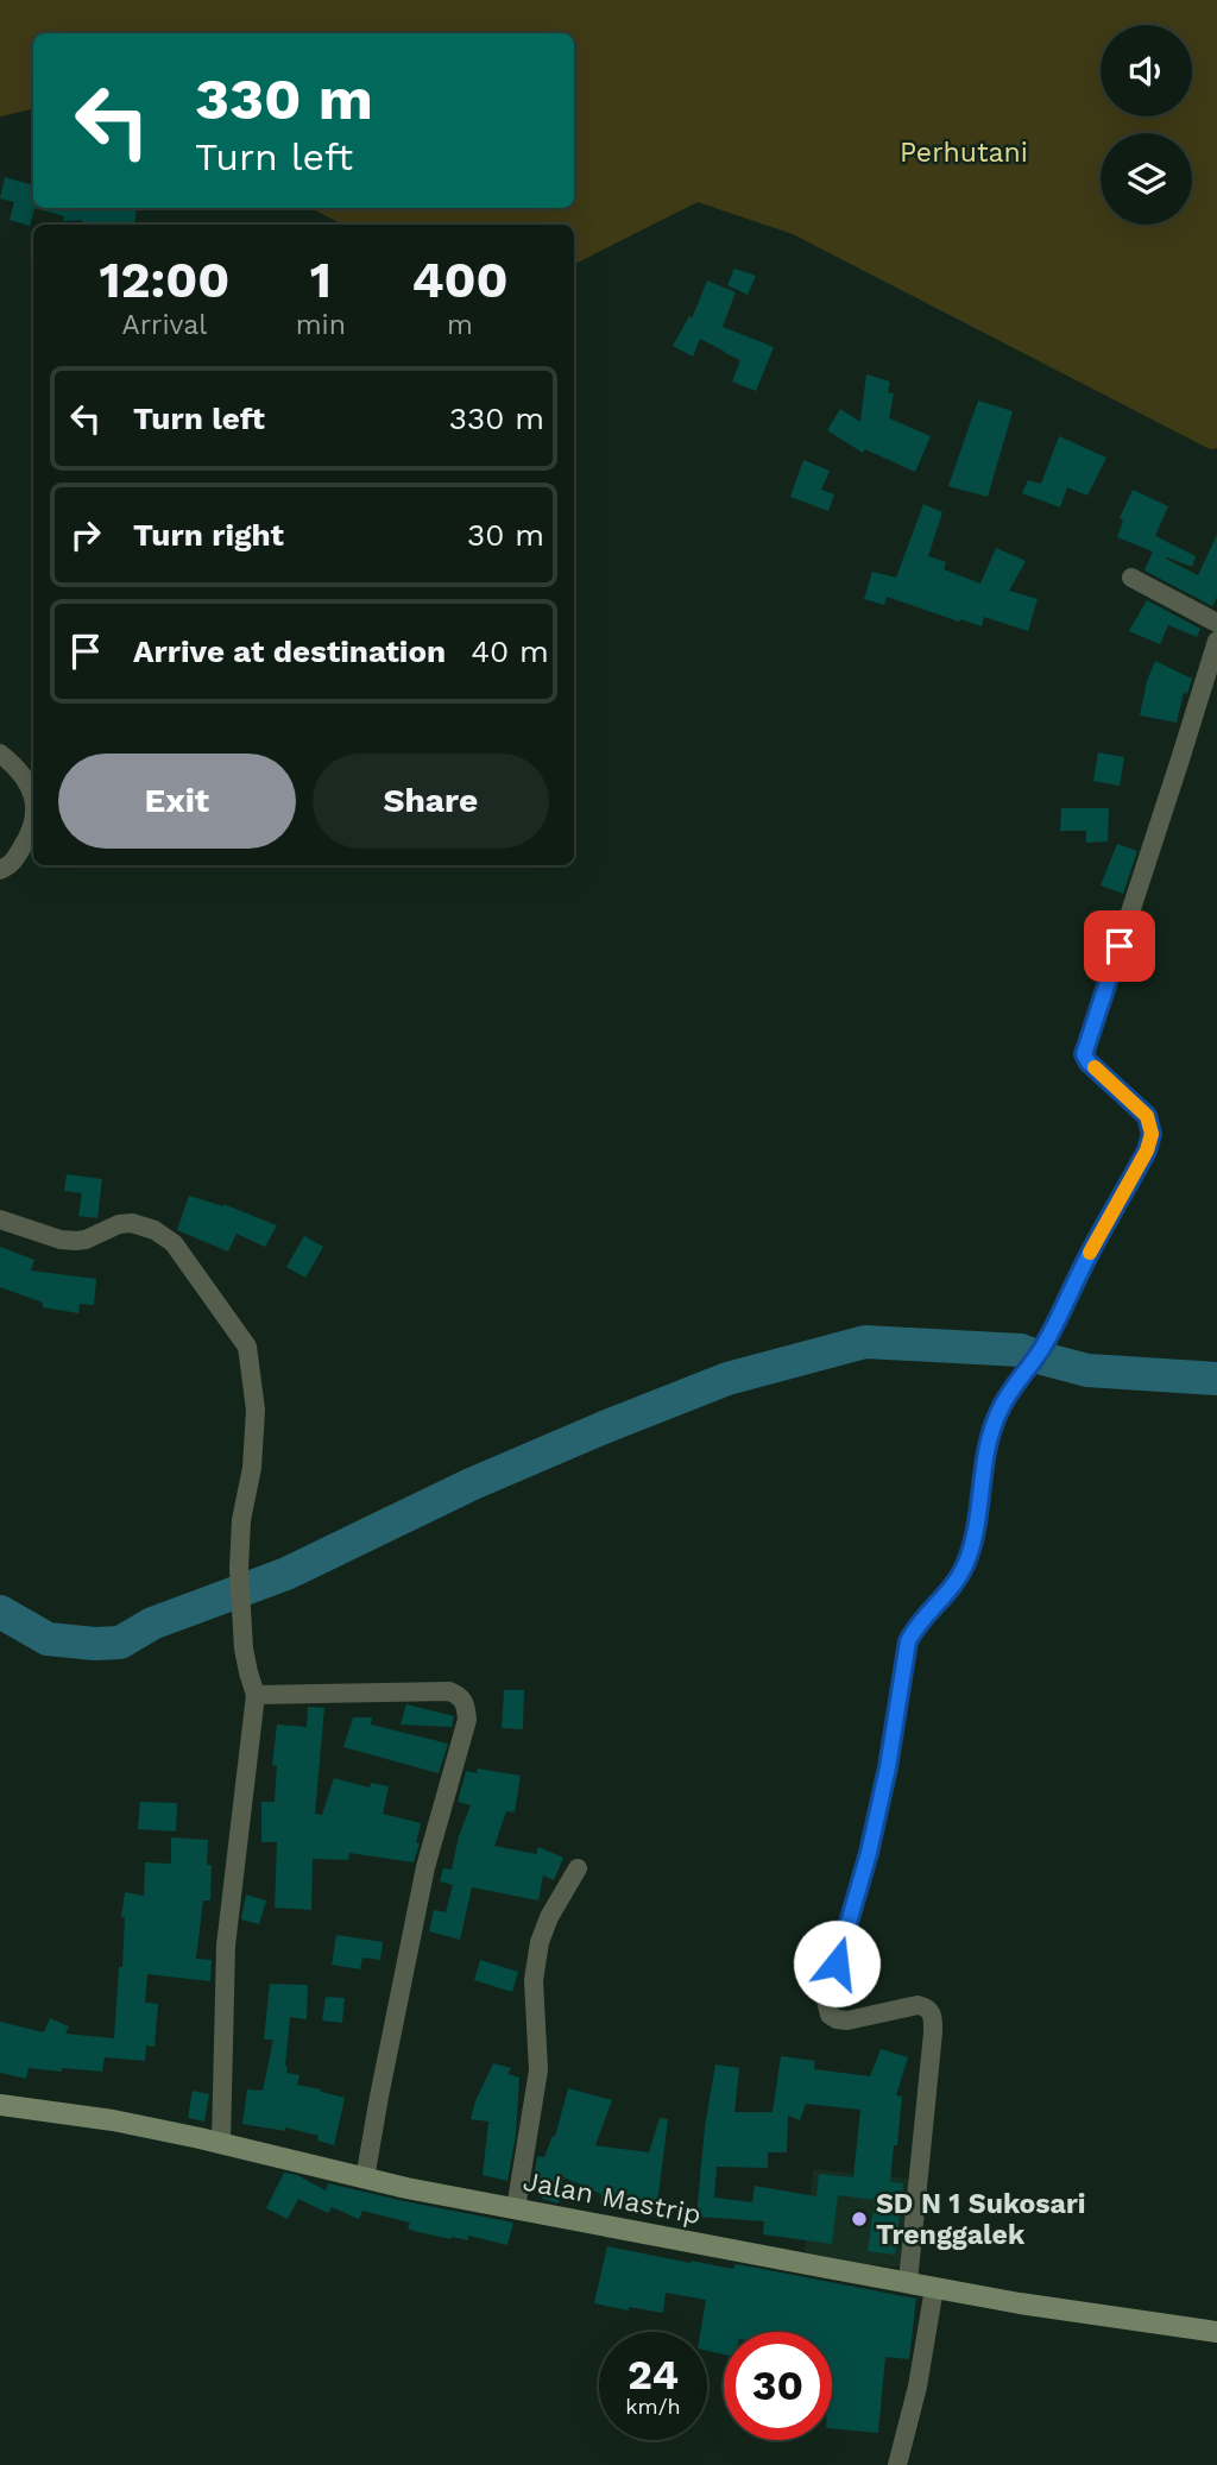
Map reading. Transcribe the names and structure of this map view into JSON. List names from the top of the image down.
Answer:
{
  "streets": {
    "main road": ["Jalan Mastrip"]
  },
  "parks": ["Perhutani"],
  "places": ["SD N 1 Sukosari Trenggalek"],
  "page": {
    "turn": ["330 m", "Turn left"],
    "eta": [
      "12:00",
      "Arrival",
      "1",
      "min",
      "400",
      "m"
    ],
    "list": [
      {
        "name": "Turn left",
        "value": "330 m"
      },
      {
        "name": "Turn right",
        "value": "30 m"
      },
      {
        "name": "Arrive at destination",
        "value": "40 m"
      }
    ],
    "buttons": ["Exit", "Share"],
    "speed": "24 km/h",
    "limit": "30"
  }
}
